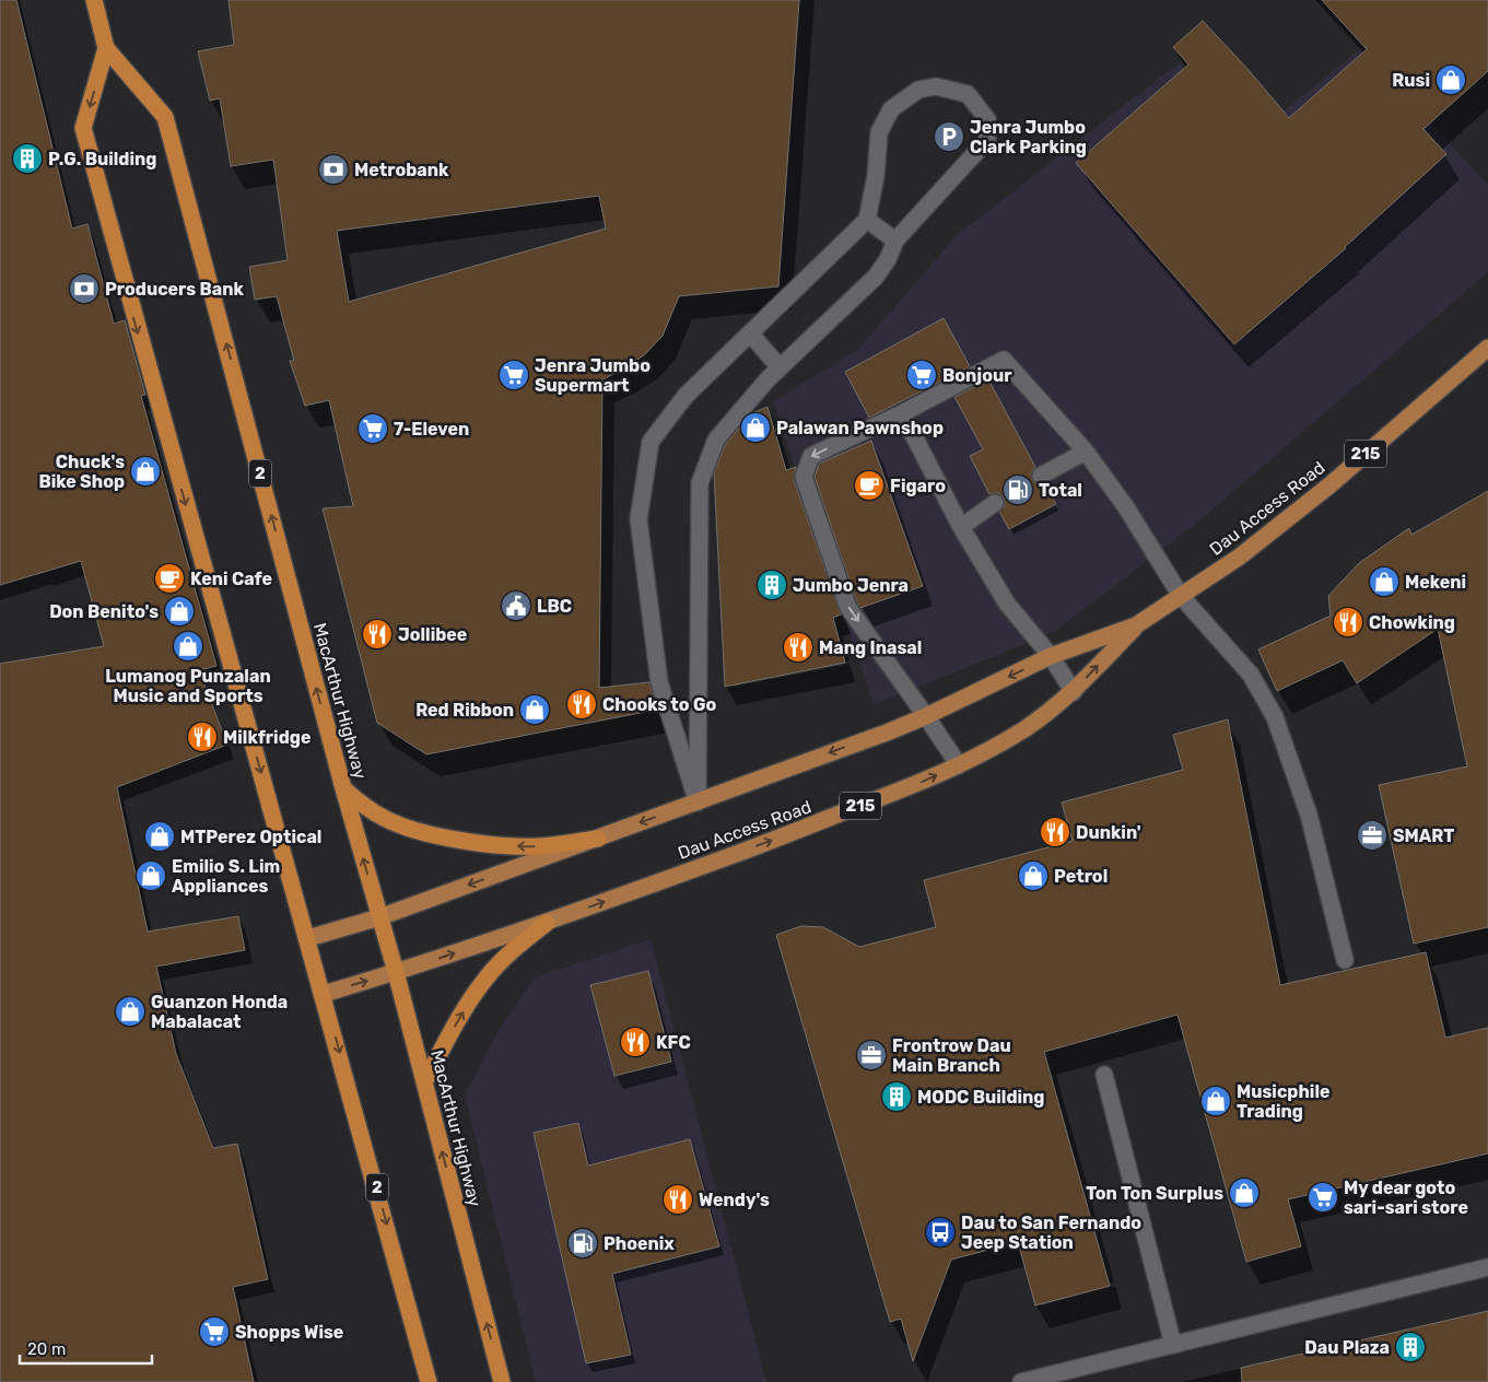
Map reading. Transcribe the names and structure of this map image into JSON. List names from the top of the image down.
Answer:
{
  "streets": {
    "highway": ["2", "MacArthur Highway"],
    "main road": ["215", "Dau Access Road"]
  },
  "crossings": [
    ["2", "Dau Access Road"],
    ["2", "MacArthur Highway"],
    ["Dau Access Road", "MacArthur Highway"]
  ],
  "places": {
    "shop": [
      "Rusi",
      "Palawan Pawnshop",
      "Chuck's Bike Shop",
      "Mekeni",
      "Don Benito's",
      "Lumanog Punzalan Music and Sports",
      "Red Ribbon",
      "MTPerez Optical",
      "Emilio S. Lim Appliances",
      "Petrol",
      "Guanzon Honda Mabalacat",
      "Musicphile Trading",
      "Ton Ton Surplus"
    ],
    "parking": ["Jenra Jumbo Clark Parking"],
    "building": [
      "P.G. Building",
      "Jumbo Jenra",
      "MODC Building",
      "Dau Plaza"
    ],
    "bank": ["Metrobank", "Producers Bank"],
    "supermarket": [
      "Jenra Jumbo Supermart",
      "Bonjour",
      "7-Eleven",
      "My dear goto sari-sari store",
      "Shopps Wise"
    ],
    "cafe": ["Figaro", "Keni Cafe"],
    "fuel station": ["Total", "Phoenix"],
    "public building": ["LBC"],
    "restaurant": [
      "Chowking",
      "Jollibee",
      "Mang Inasal",
      "Chooks to Go",
      "Milkfridge",
      "Dunkin'",
      "KFC",
      "Wendy's"
    ],
    "office": ["SMART", "Frontrow Dau Main Branch"],
    "bus stop": ["Dau to San Fernando Jeep Station"]
  },
  "scale_bar": "20 m"
}
